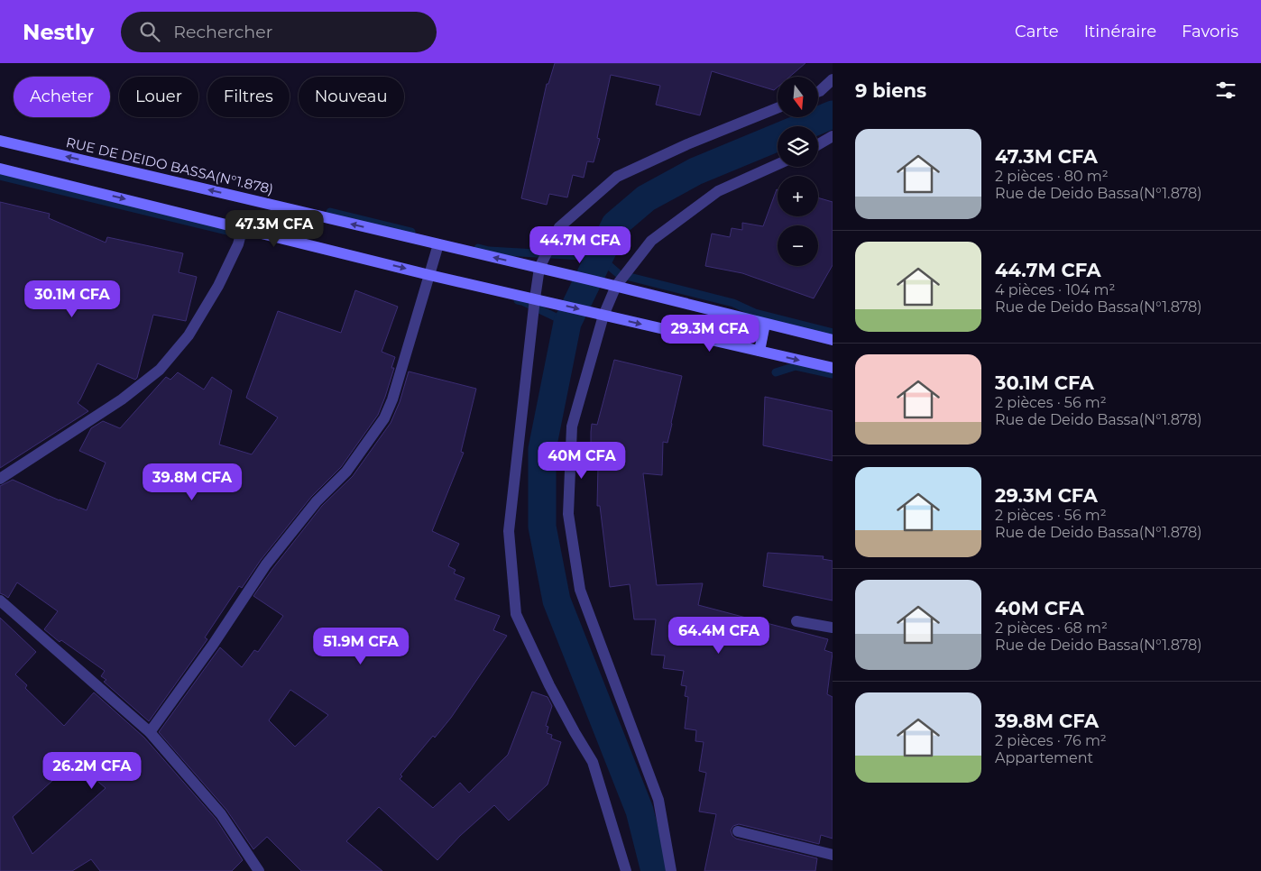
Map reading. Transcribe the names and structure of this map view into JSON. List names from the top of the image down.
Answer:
{
  "streets": {
    "main road": ["RUE DE DEIDO BASSA(N°1.878)"]
  },
  "north": "bottom",
  "page": {
    "header": "Nestly",
    "search": "Rechercher",
    "nav": ["Carte", "Itinéraire", "Favoris"],
    "heading": "9 biens",
    "map_buttons": ["+", "−"],
    "chip": [
      "Acheter",
      "Louer",
      "Filtres",
      "Nouveau"
    ],
    "list": [
      {
        "name": "47.3M CFA",
        "note": "2 pièces · 80 m² · Rue de Deido Bassa(N°1.878)"
      },
      {
        "name": "44.7M CFA",
        "note": "4 pièces · 104 m² · Rue de Deido Bassa(N°1.878)"
      },
      {
        "name": "30.1M CFA",
        "note": "2 pièces · 56 m² · Rue de Deido Bassa(N°1.878)"
      },
      {
        "name": "29.3M CFA",
        "note": "2 pièces · 56 m² · Rue de Deido Bassa(N°1.878)"
      },
      {
        "name": "40M CFA",
        "note": "2 pièces · 68 m² · Rue de Deido Bassa(N°1.878)"
      },
      {
        "name": "39.8M CFA",
        "note": "2 pièces · 76 m² · Appartement"
      }
    ],
    "price": [
      "47.3M CFA",
      "44.7M CFA",
      "30.1M CFA",
      "29.3M CFA",
      "40M CFA",
      "39.8M CFA",
      "64.4M CFA",
      "51.9M CFA",
      "26.2M CFA"
    ]
  }
}
